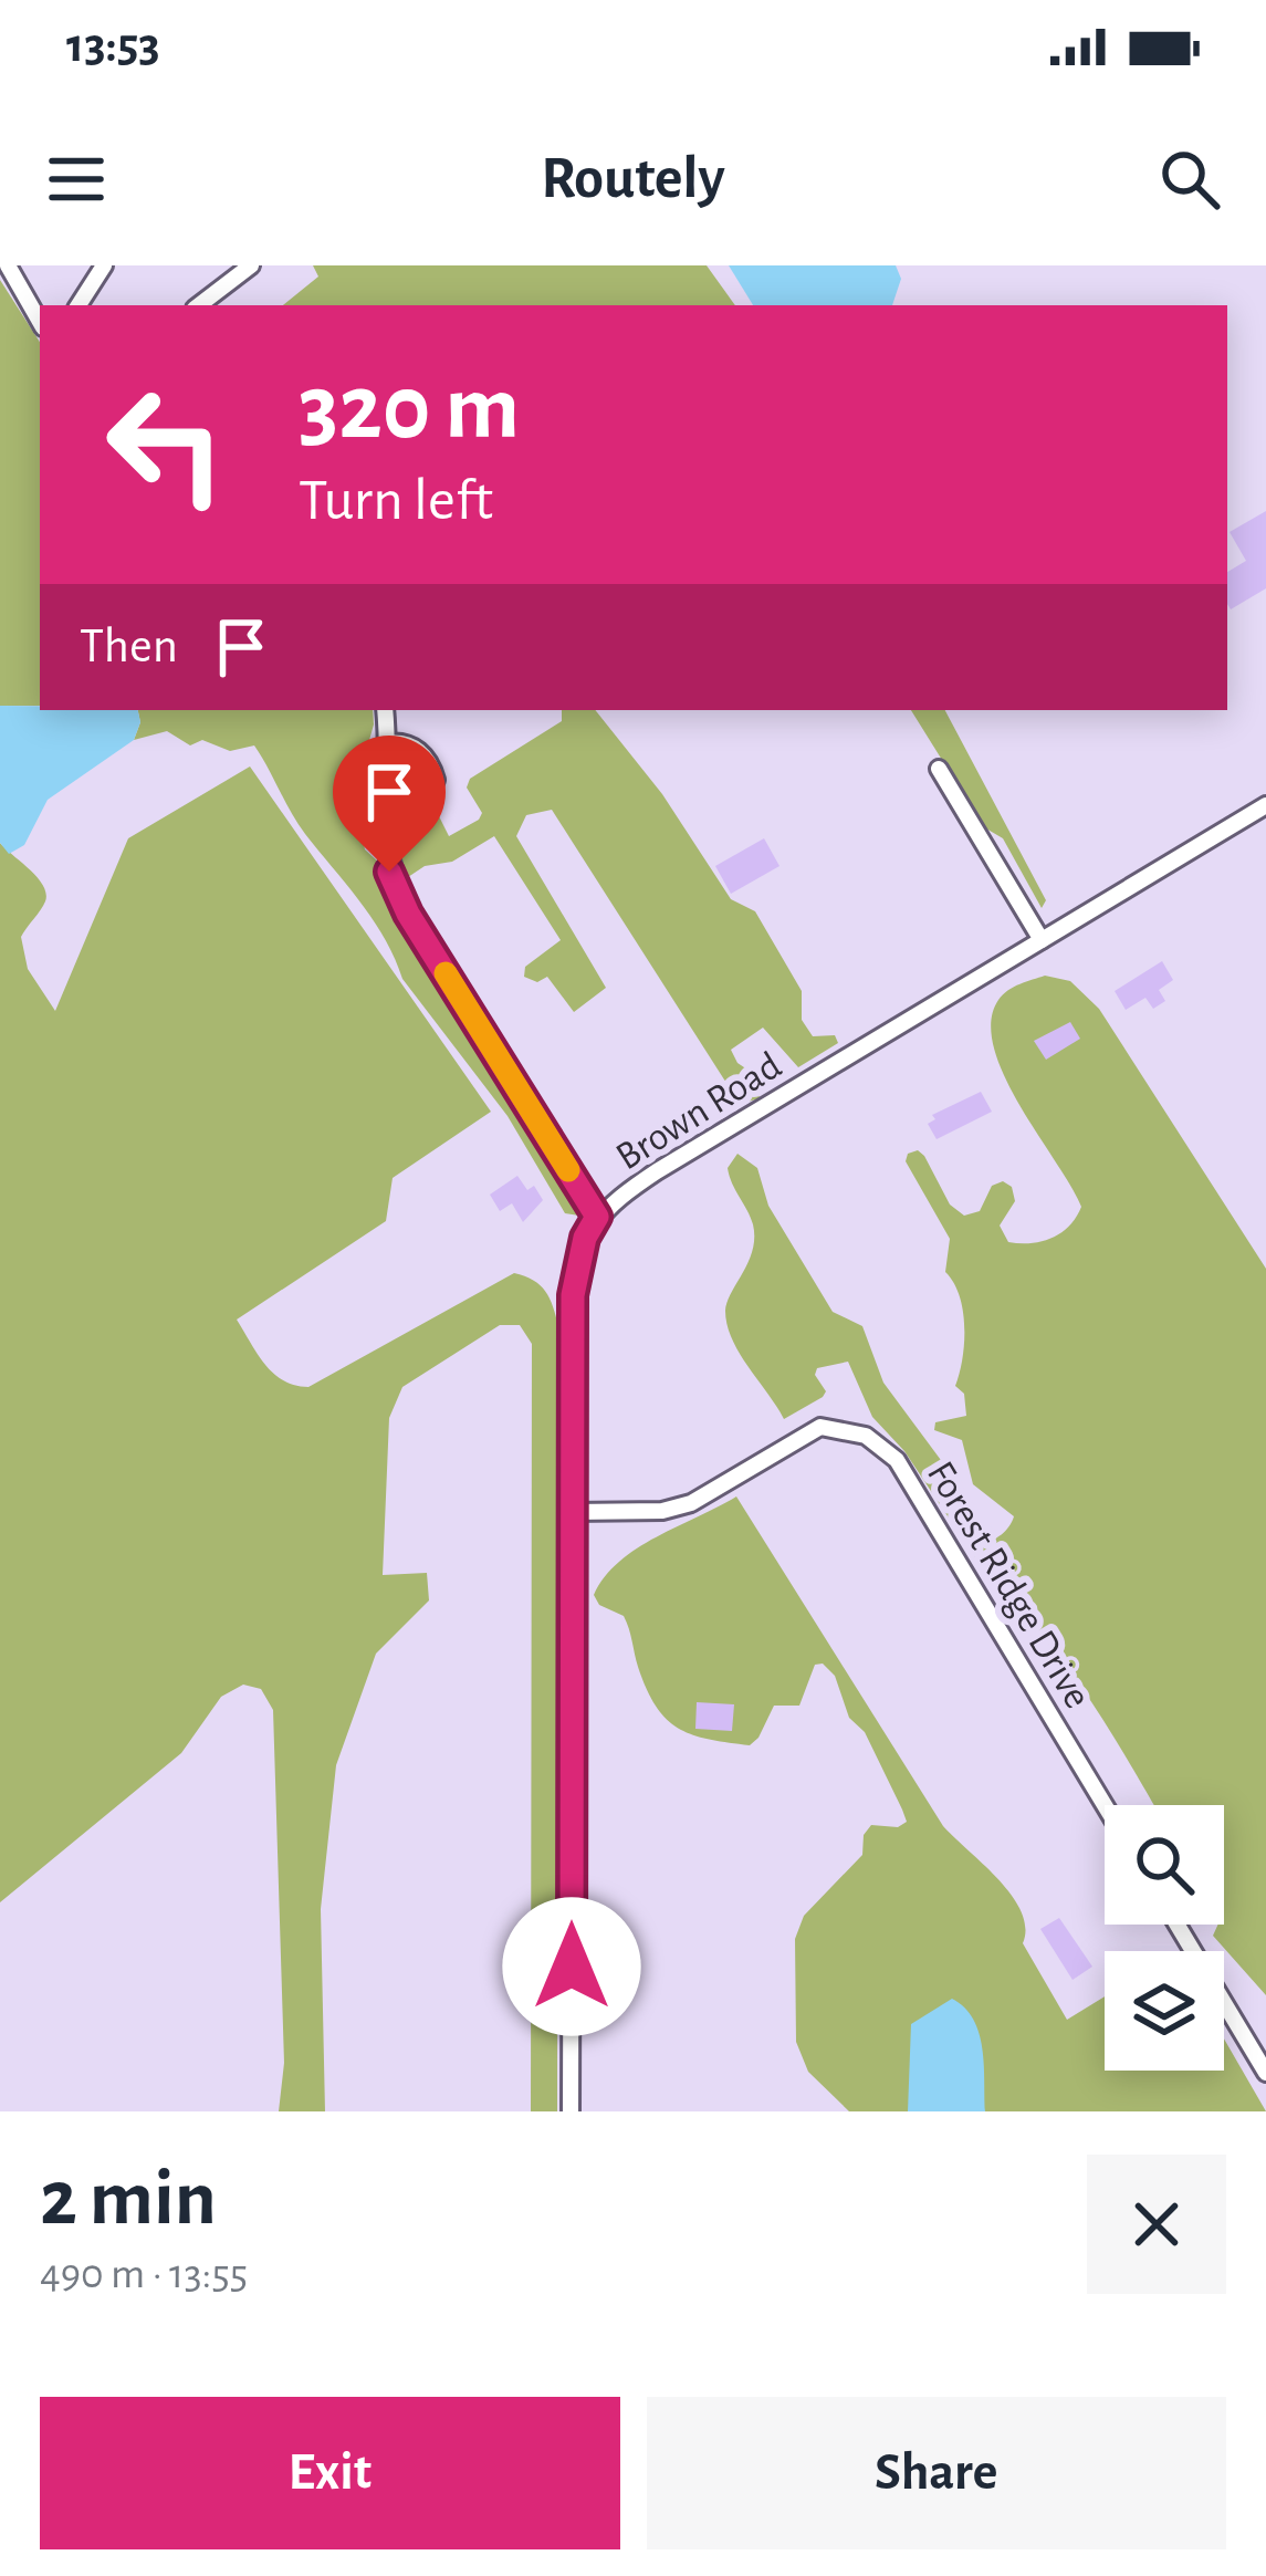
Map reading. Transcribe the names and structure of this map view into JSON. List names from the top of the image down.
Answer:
{
  "streets": {
    "street": ["Brown Road", "Forest Ridge Drive"]
  },
  "crossings": [
    ["Brown Road", "Forest Ridge Drive"]
  ],
  "page": {
    "status": "13:53",
    "header": "Routely",
    "turn": ["320 m", "Turn left"],
    "then": "Then",
    "heading": ["2 min", "490 m · 13:55"],
    "buttons": ["Exit", "Share"]
  }
}
